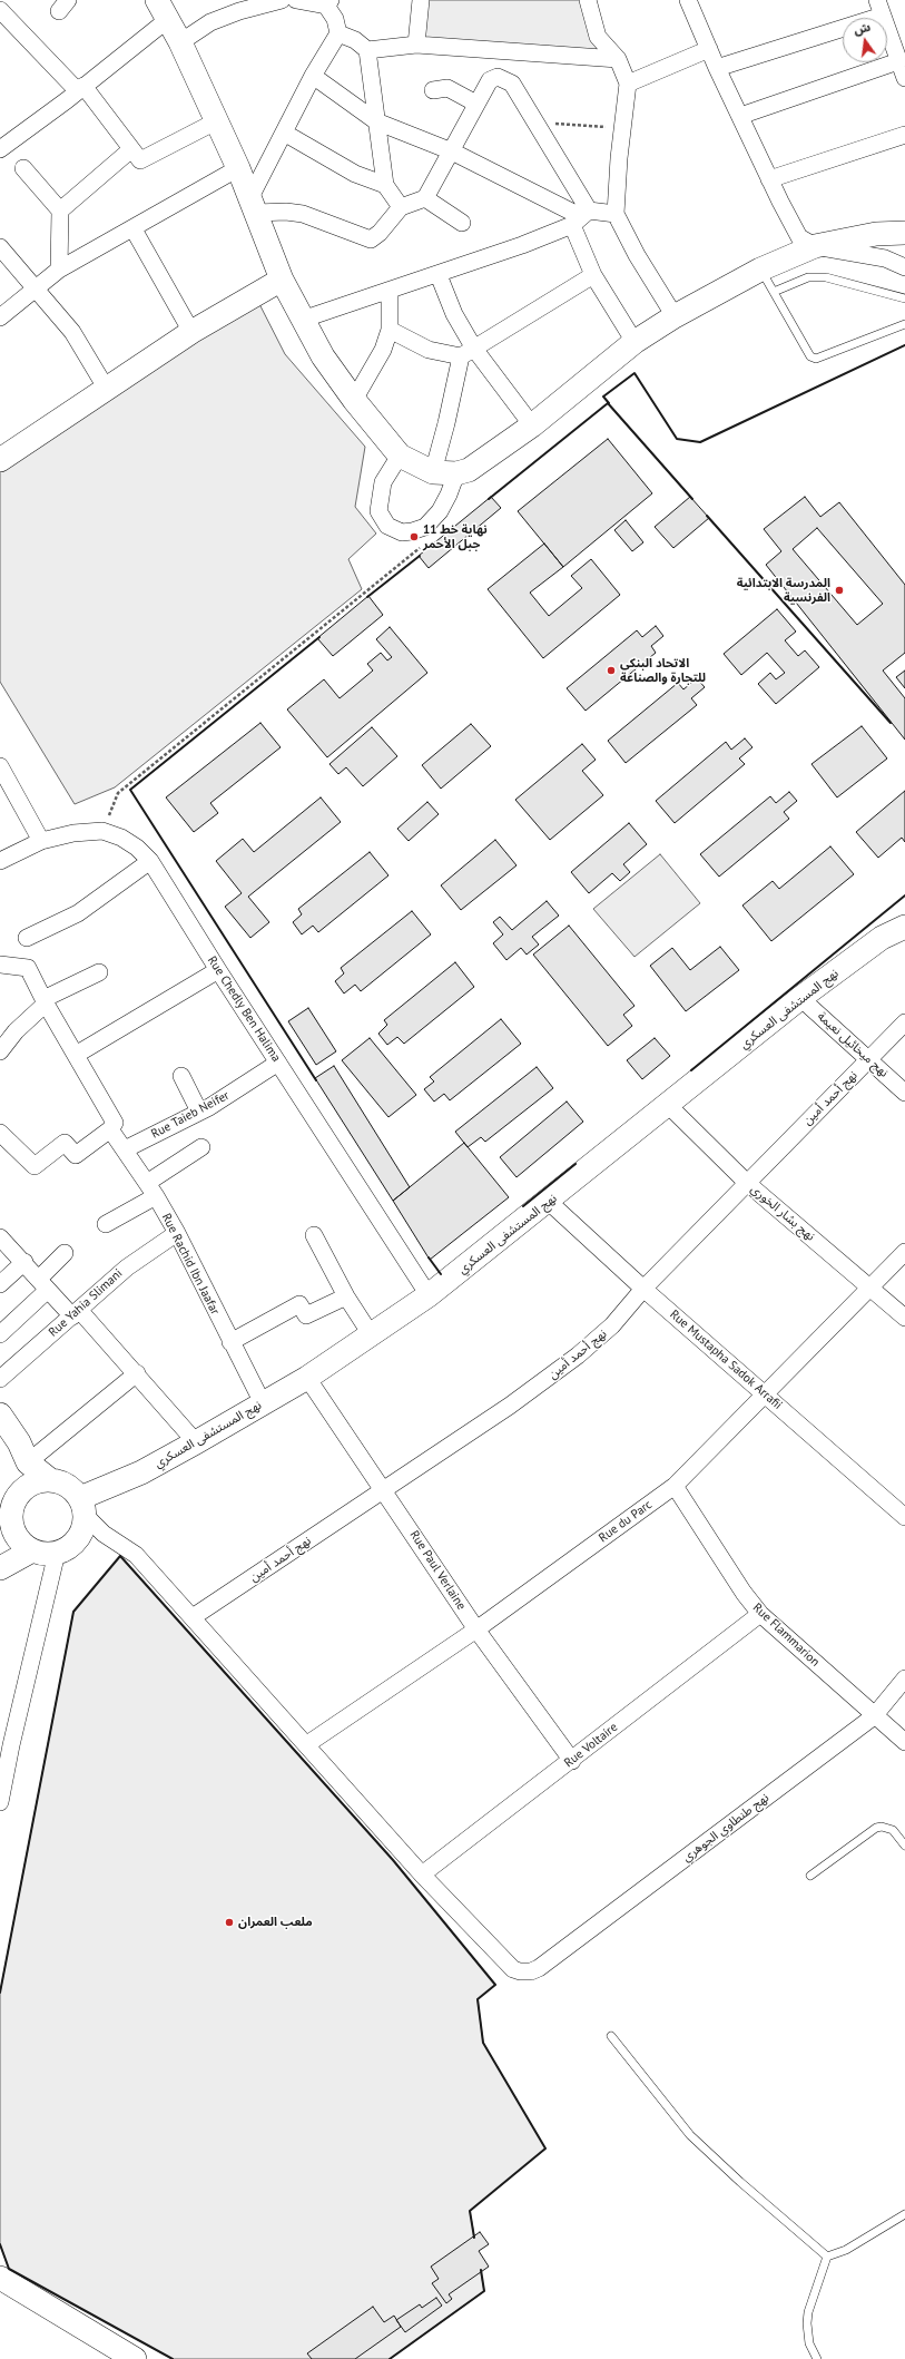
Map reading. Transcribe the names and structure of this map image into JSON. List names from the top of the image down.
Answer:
{
  "streets": {
    "street": [
      "Rue Chedly Ben Halima",
      "نهج المستشفى العسكري",
      "نهج ميخائيل نعيمة",
      "نهج أحمد أمين",
      "Rue Taieb Neifer",
      "نهج بشار الخوري",
      "Rue Rachid Ibn Jaafar",
      "Rue Yahia Slimani",
      "Rue Mustapha Sadok Arrafii",
      "Rue du Parc",
      "Rue Paul Verlaine",
      "Rue Flammarion",
      "Rue Voltaire",
      "نهج طنطاوي الجوهري"
    ]
  },
  "crossings": [
    ["Rue Chedly Ben Halima", "نهج المستشفى العسكري"],
    ["Rue Chedly Ben Halima", "Rue Taieb Neifer"],
    ["نهج المستشفى العسكري", "نهج ميخائيل نعيمة"],
    ["نهج المستشفى العسكري", "نهج بشار الخوري"],
    ["نهج المستشفى العسكري", "Rue Rachid Ibn Jaafar"],
    ["نهج المستشفى العسكري", "Rue Mustapha Sadok Arrafii"],
    ["نهج المستشفى العسكري", "Rue Paul Verlaine"],
    ["نهج ميخائيل نعيمة", "نهج أحمد أمين"],
    ["نهج أحمد أمين", "نهج بشار الخوري"],
    ["نهج أحمد أمين", "Rue Mustapha Sadok Arrafii"],
    ["نهج أحمد أمين", "Rue Paul Verlaine"],
    ["Rue Taieb Neifer", "Rue Rachid Ibn Jaafar"],
    ["نهج بشار الخوري", "Rue du Parc"],
    ["Rue Rachid Ibn Jaafar", "Rue Yahia Slimani"],
    ["Rue Mustapha Sadok Arrafii", "Rue du Parc"],
    ["Rue du Parc", "Rue Paul Verlaine"],
    ["Rue du Parc", "Rue Flammarion"],
    ["Rue Paul Verlaine", "Rue Voltaire"],
    ["Rue Flammarion", "Rue Voltaire"],
    ["Rue Flammarion", "نهج طنطاوي الجوهري"],
    ["Rue Voltaire", "نهج طنطاوي الجوهري"]
  ],
  "places": [
    "نهاية خط 11 جبل الأحمر",
    "المدرسة الابتدائية الفرنسية",
    "الاتحاد البنكي للتجارة والصناعة",
    "ملعب العمران"
  ],
  "north": "top"
}
